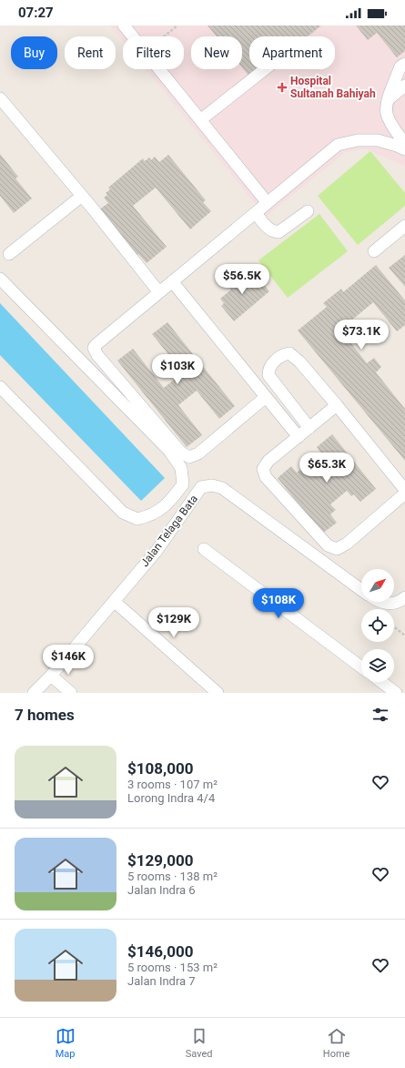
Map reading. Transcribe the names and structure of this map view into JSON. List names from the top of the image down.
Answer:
{
  "streets": {
    "street": ["Jalan Telaga Bata"]
  },
  "places": {
    "health": ["Hospital Sultanah Bahiyah"]
  },
  "north": "top right",
  "page": {
    "status": "07:27",
    "chip": [
      "Buy",
      "Rent",
      "Filters",
      "New",
      "Apartment"
    ],
    "price": [
      "$56.5K",
      "$73.1K",
      "$103K",
      "$65.3K",
      "$108K",
      "$129K",
      "$146K"
    ],
    "heading": "7 homes",
    "list": [
      {
        "name": "$108,000",
        "note": "3 rooms · 107 m² · Lorong Indra 4/4"
      },
      {
        "name": "$129,000",
        "note": "5 rooms · 138 m² · Jalan Indra 6"
      },
      {
        "name": "$146,000",
        "note": "5 rooms · 153 m² · Jalan Indra 7"
      }
    ],
    "tabs": ["Map", "Saved", "Home"]
  }
}
